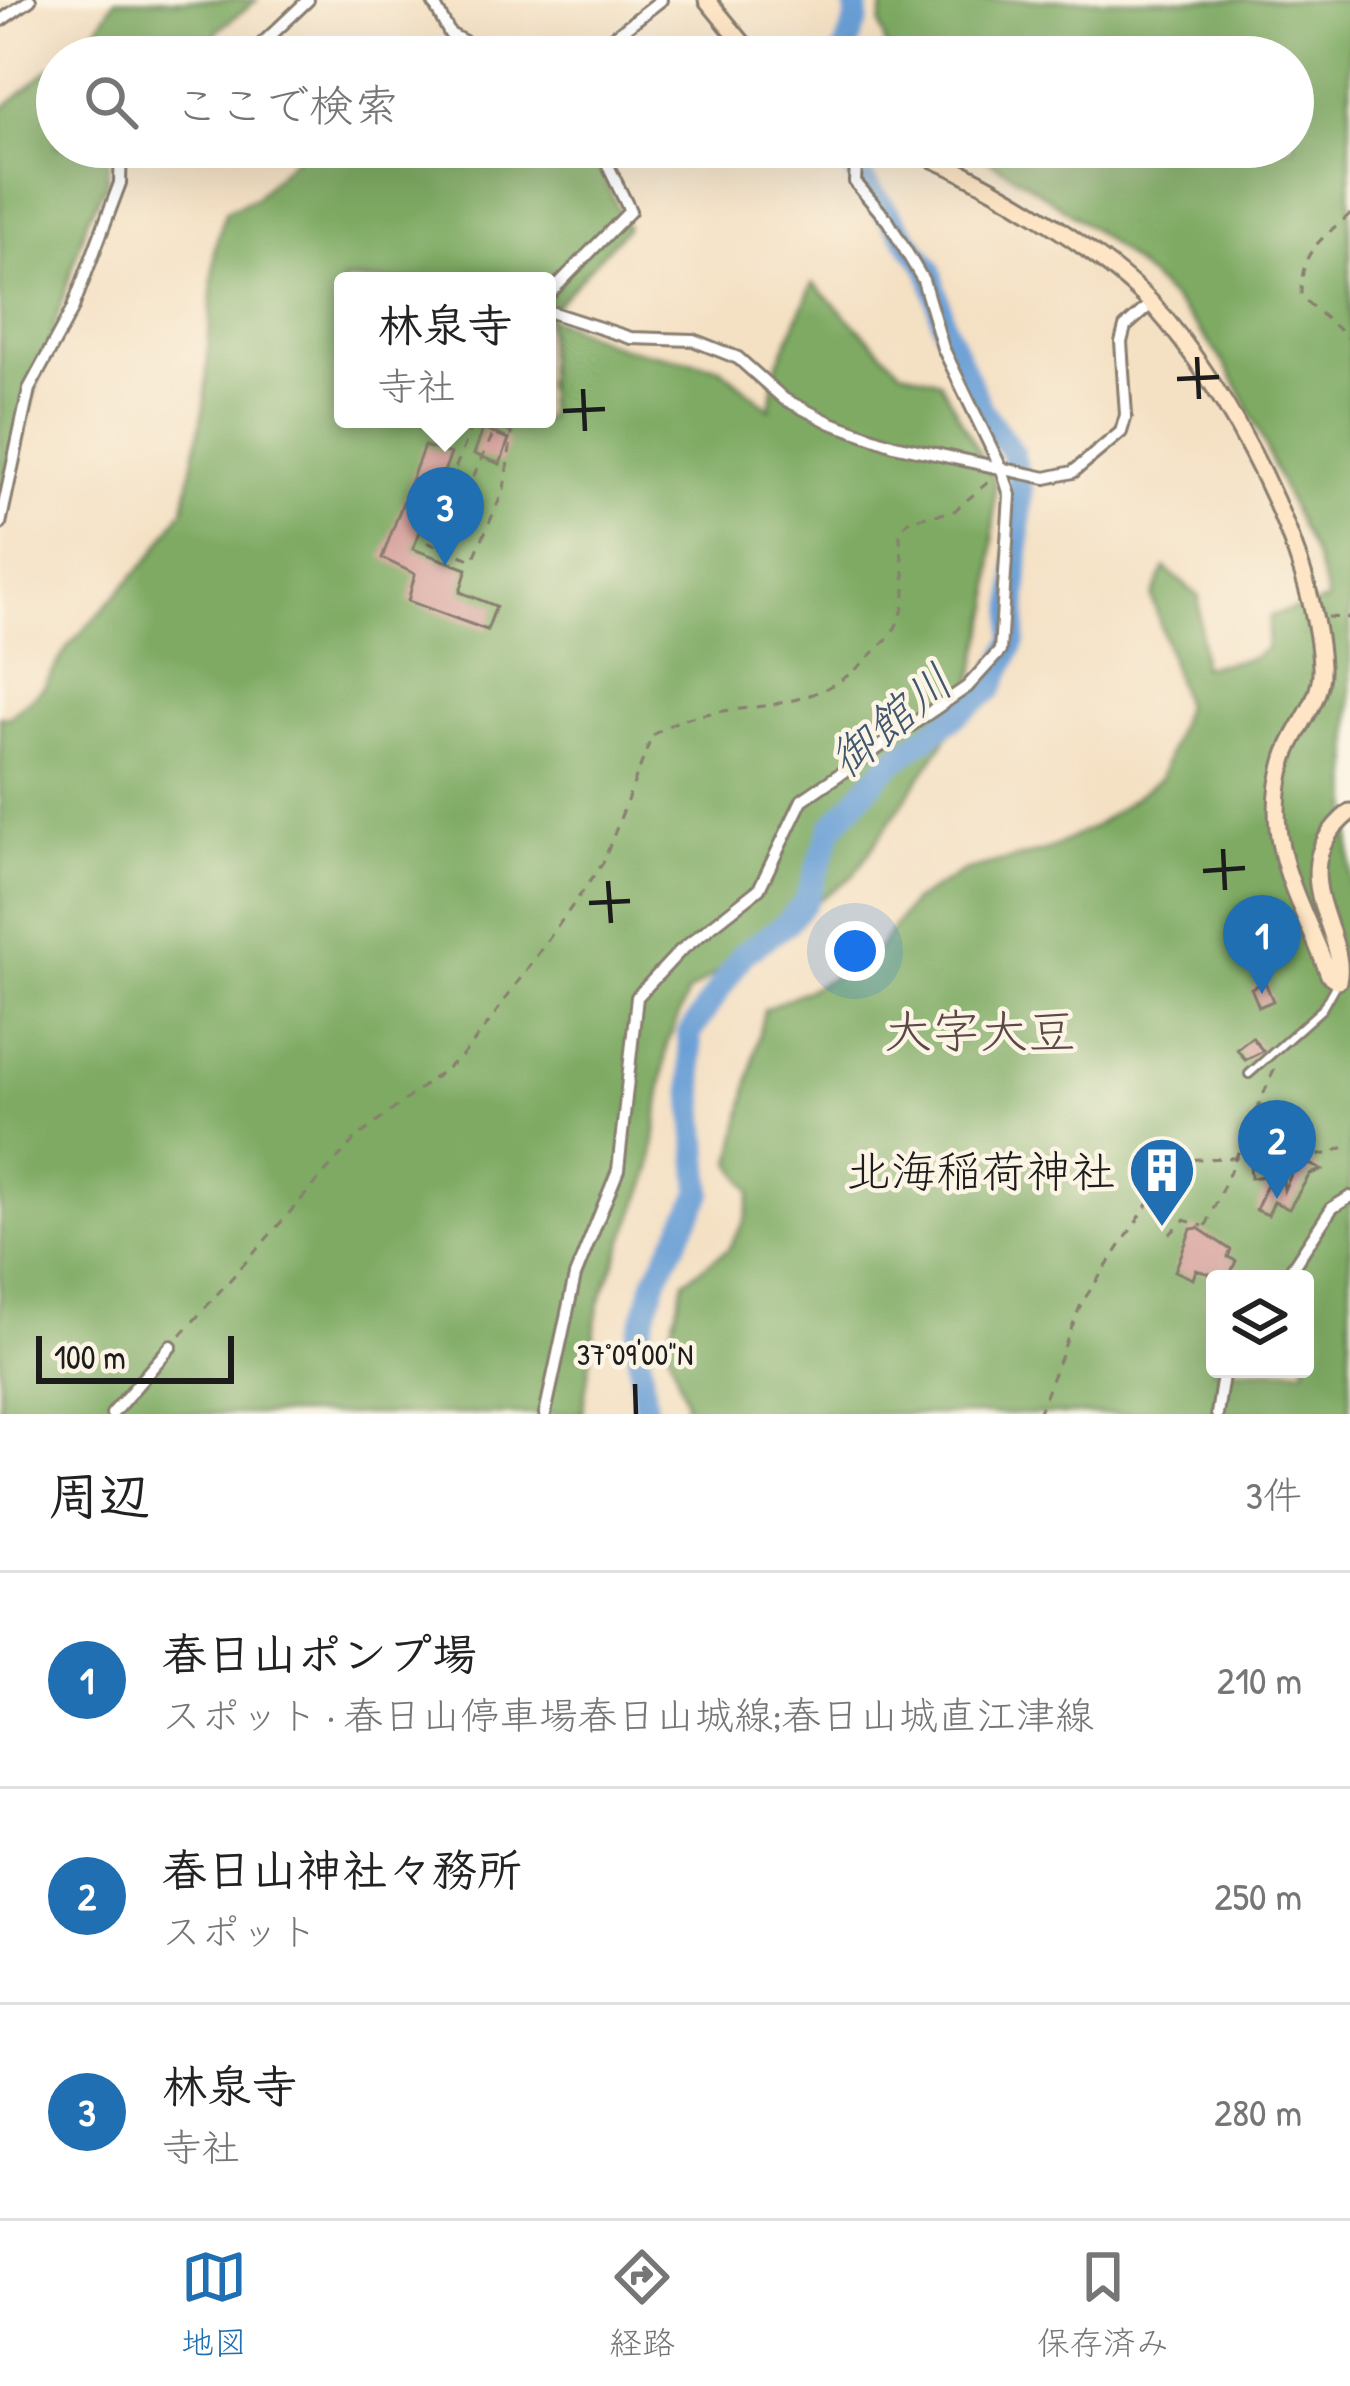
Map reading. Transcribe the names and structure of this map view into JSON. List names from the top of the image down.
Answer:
{
  "districts": ["大字大豆"],
  "water": ["御館川"],
  "places": {
    "building": ["北海稲荷神社"]
  },
  "scale_bar": "100 m",
  "page": {
    "search": "ここで検索",
    "popup": ["林泉寺", "寺社"],
    "pins": ["3", "1", "2"],
    "scale": "100 m",
    "heading": ["周辺", "3件"],
    "list": [
      {
        "mark": "1",
        "name": "春日山ポンプ場",
        "note": "スポット · 春日山停車場春日山城線;春日山城直江津線",
        "value": "210 m"
      },
      {
        "mark": "2",
        "name": "春日山神社々務所",
        "note": "スポット",
        "value": "250 m"
      },
      {
        "mark": "3",
        "name": "林泉寺",
        "note": "寺社",
        "value": "280 m"
      }
    ],
    "nav": ["地図", "経路", "保存済み"]
  },
  "coordinates": ["37°09'00\"N"]
}
